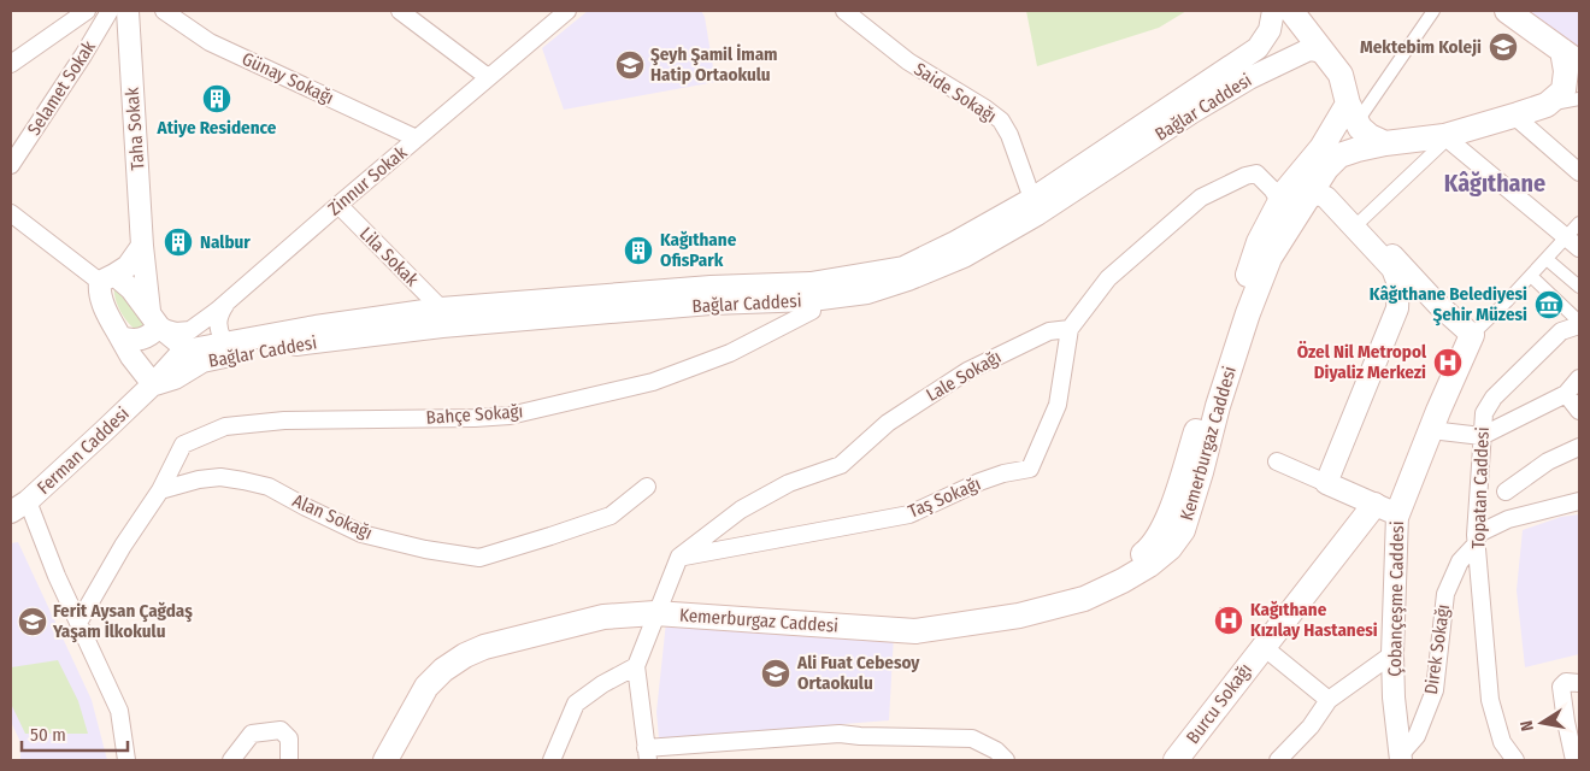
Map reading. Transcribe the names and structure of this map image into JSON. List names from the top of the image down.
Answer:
{
  "streets": {
    "main road": ["Kemerburgaz Caddesi", "Çobançeşme Caddesi", "Burcu Sokağı"],
    "street": [
      "Günay Sokağı",
      "Selamet Sokak",
      "Saide Sokağı",
      "Bağlar Caddesi",
      "Taha Sokak",
      "Zinnur Sokak",
      "Lila Sokak",
      "Lale Sokağı",
      "Bahçe Sokağı",
      "Ferman Caddesi",
      "Topatan Caddesi",
      "Taş Sokağı",
      "Alan Sokağı",
      "Direk Sokağı"
    ]
  },
  "crossings": [
    ["Günay Sokağı", "Zinnur Sokak"],
    ["Saide Sokağı", "Bağlar Caddesi"],
    ["Bağlar Caddesi", "Lila Sokak"],
    ["Bağlar Caddesi", "Bahçe Sokağı"],
    ["Bağlar Caddesi", "Ferman Caddesi"],
    ["Taha Sokak", "Zinnur Sokak"],
    ["Zinnur Sokak", "Lila Sokak"],
    ["Lale Sokağı", "Kemerburgaz Caddesi"],
    ["Lale Sokağı", "Taş Sokağı"],
    ["Bahçe Sokağı", "Alan Sokağı"],
    ["Topatan Caddesi", "Direk Sokağı"],
    ["Çobançeşme Caddesi", "Direk Sokağı"]
  ],
  "districts": ["Kâğıthane"],
  "places": {
    "school or university": [
      "Mektebim Koleji",
      "Şeyh Şamil İmam Hatip Ortaokulu",
      "Ferit Aysan Çağdaş Yaşam İlkokulu",
      "Ali Fuat Cebesoy Ortaokulu"
    ],
    "building": ["Atiye Residence", "Nalbur", "Kağıthane OfisPark"],
    "museum": ["Kâğıthane Belediyesi Şehir Müzesi"],
    "hospital": ["Özel Nil Metropol Diyaliz Merkezi", "Kağıthane Kızılay Hastanesi"]
  },
  "scale_bar": "50 m",
  "north": "left"
}
